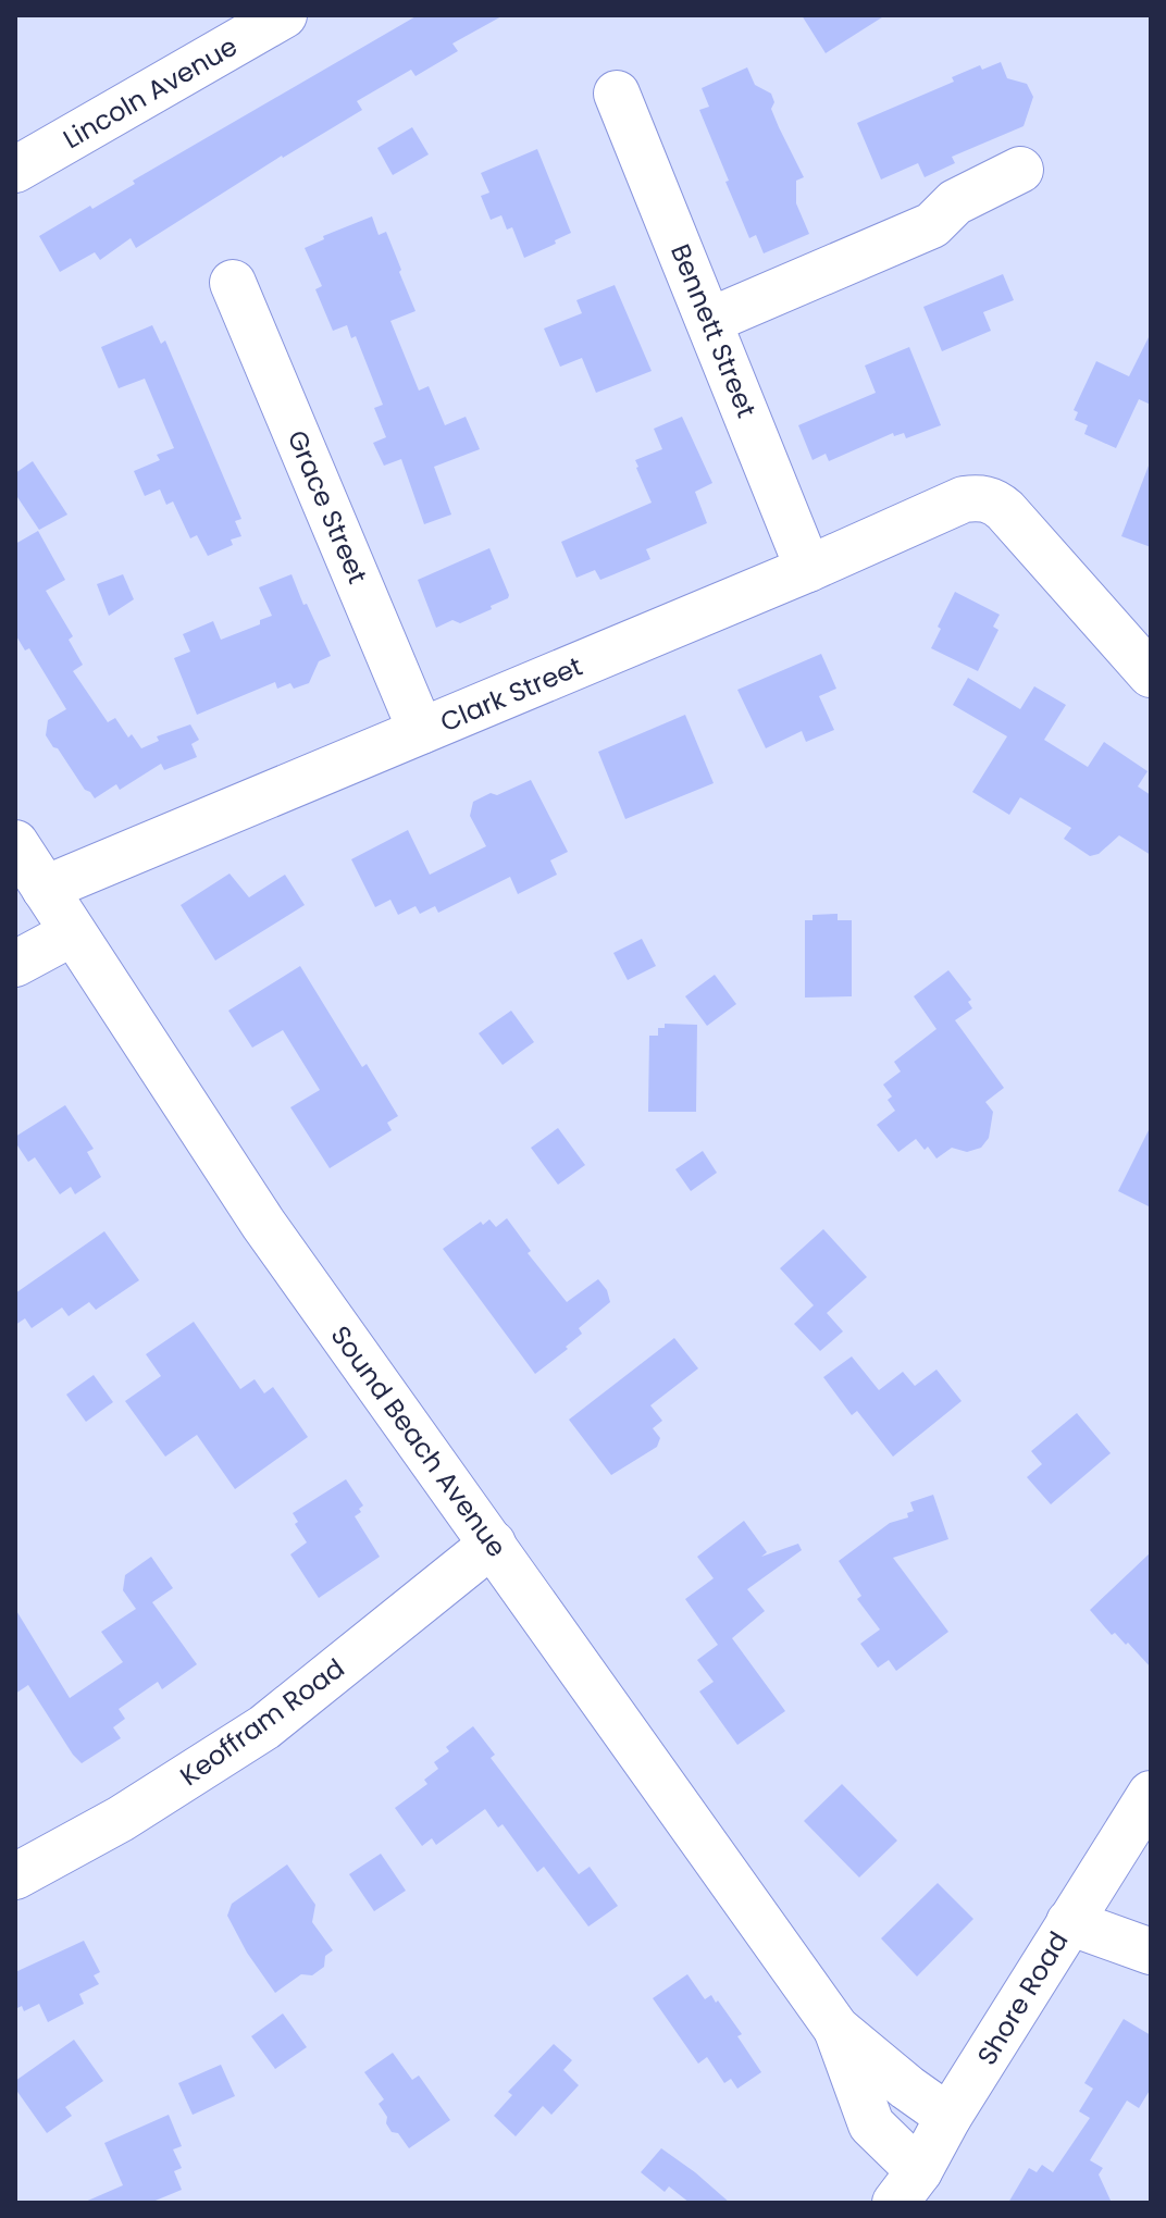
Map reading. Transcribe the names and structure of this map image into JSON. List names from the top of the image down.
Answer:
{
  "streets": {
    "street": [
      "Lincoln Avenue",
      "Bennett Street",
      "Grace Street",
      "Clark Street",
      "Sound Beach Avenue",
      "Keoffram Road",
      "Shore Road"
    ]
  },
  "crossings": [
    ["Bennett Street", "Clark Street"],
    ["Grace Street", "Clark Street"],
    ["Clark Street", "Sound Beach Avenue"],
    ["Sound Beach Avenue", "Keoffram Road"],
    ["Sound Beach Avenue", "Shore Road"]
  ]
}
